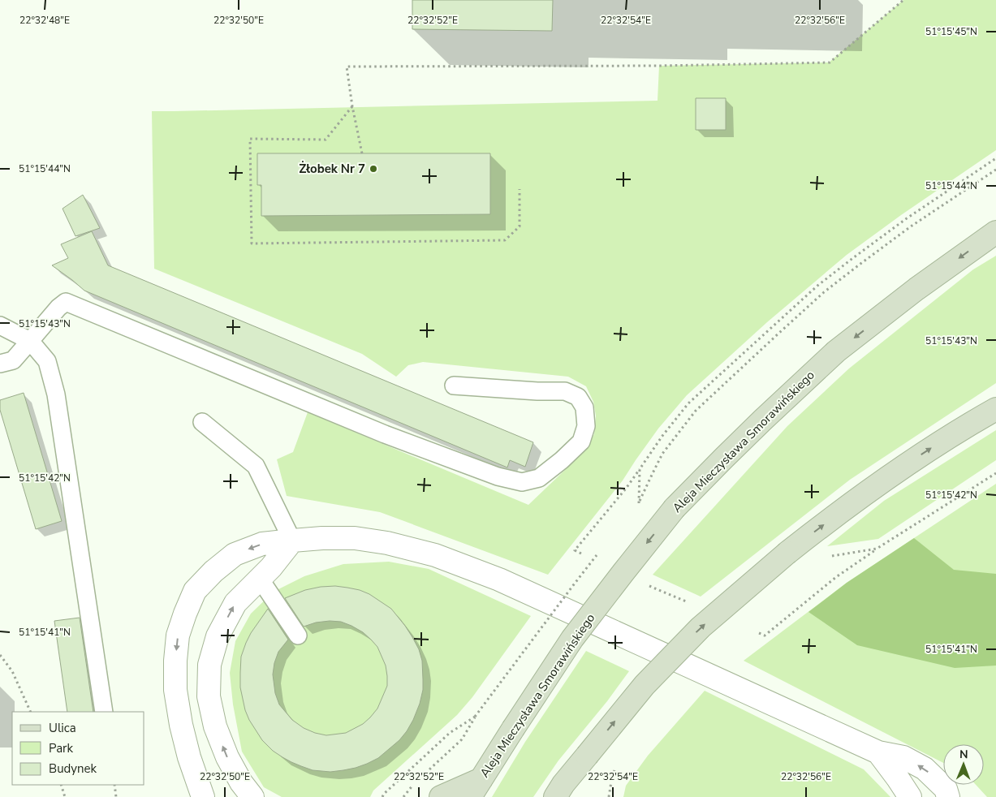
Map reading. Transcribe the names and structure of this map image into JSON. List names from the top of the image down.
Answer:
{
  "streets": {
    "main road": ["Aleja Mieczysława Smorawińskiego"]
  },
  "places": ["Żłobek Nr 7"],
  "legend": ["Ulica", "Park", "Budynek"],
  "north": "top",
  "coordinates": [
    "22°32'48\"E",
    "22°32'50\"E",
    "22°32'52\"E",
    "22°32'54\"E",
    "22°32'56\"E",
    "51°15'45\"N",
    "51°15'44\"N",
    "51°15'43\"N",
    "51°15'42\"N",
    "51°15'41\"N"
  ]
}
